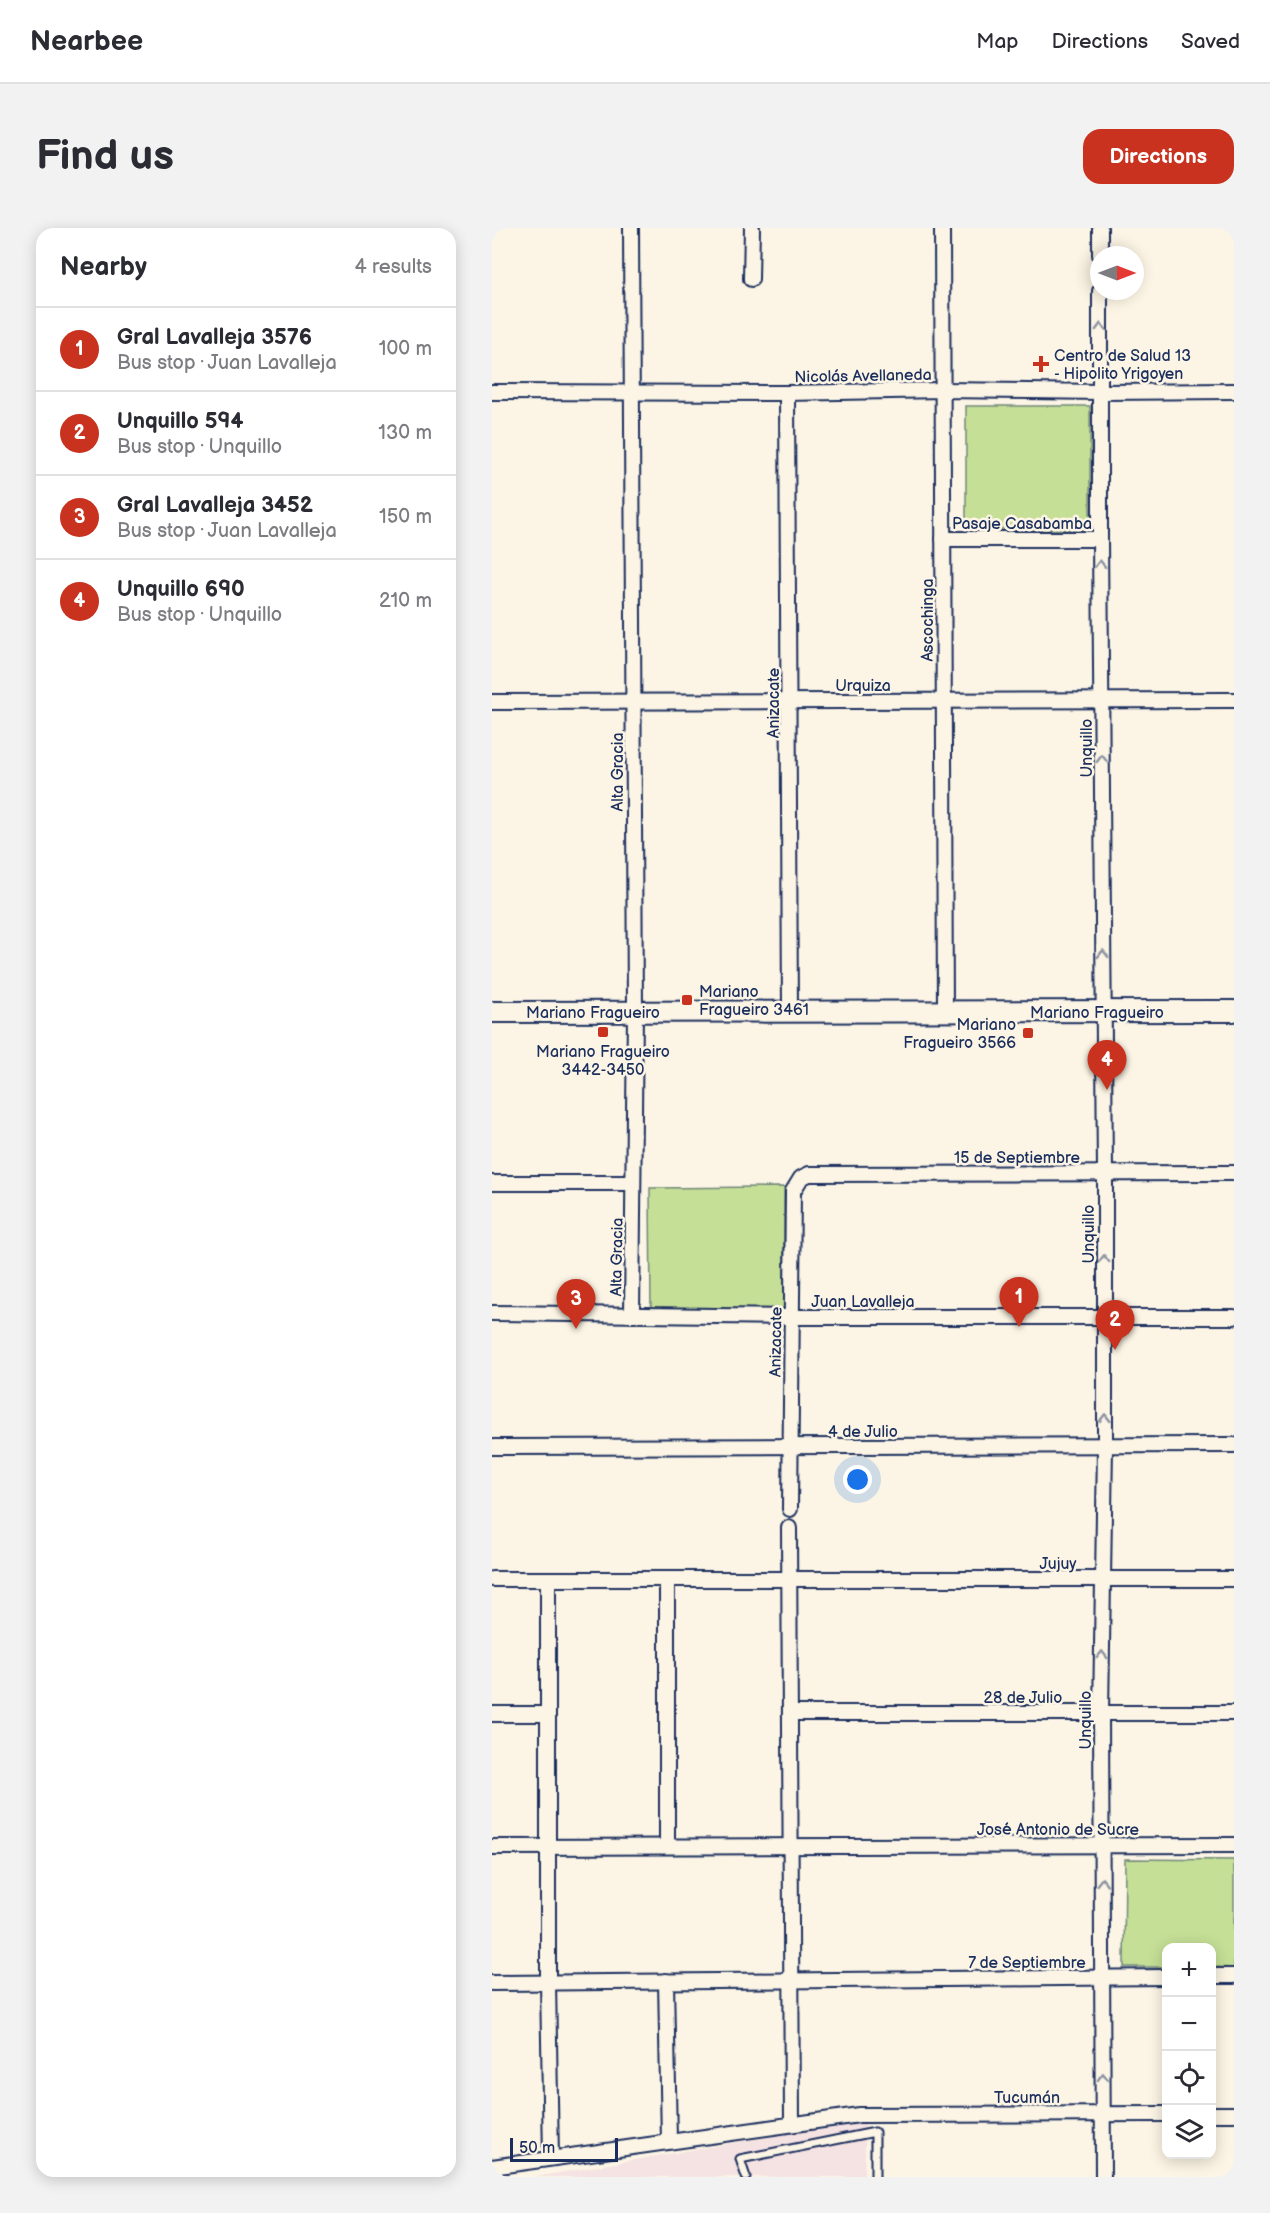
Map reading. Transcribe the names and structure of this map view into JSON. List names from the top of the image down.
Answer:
{
  "streets": {
    "main road": ["Mariano Fragueiro"],
    "street": [
      "Nicolás Avellaneda",
      "Pasaje Casabamba",
      "Ascochinga",
      "Urquiza",
      "Anizacate",
      "Unquillo",
      "Alta Gracia",
      "15 de Septiembre",
      "Juan Lavalleja",
      "4 de Julio",
      "Jujuy",
      "28 de Julio",
      "José Antonio de Sucre",
      "7 de Septiembre",
      "Tucumán"
    ]
  },
  "crossings": [
    ["Nicolás Avellaneda", "Ascochinga"],
    ["Nicolás Avellaneda", "Anizacate"],
    ["Nicolás Avellaneda", "Unquillo"],
    ["Nicolás Avellaneda", "Alta Gracia"],
    ["Pasaje Casabamba", "Ascochinga"],
    ["Pasaje Casabamba", "Unquillo"],
    ["Ascochinga", "Urquiza"],
    ["Ascochinga", "Mariano Fragueiro"],
    ["Urquiza", "Anizacate"],
    ["Urquiza", "Unquillo"],
    ["Urquiza", "Alta Gracia"],
    ["Anizacate", "Mariano Fragueiro"],
    ["Anizacate", "15 de Septiembre"],
    ["Anizacate", "Juan Lavalleja"],
    ["Anizacate", "4 de Julio"],
    ["Unquillo", "Mariano Fragueiro"],
    ["Unquillo", "15 de Septiembre"],
    ["Unquillo", "Juan Lavalleja"],
    ["Unquillo", "4 de Julio"],
    ["Unquillo", "Jujuy"],
    ["Unquillo", "28 de Julio"],
    ["Unquillo", "José Antonio de Sucre"],
    ["Unquillo", "7 de Septiembre"],
    ["Unquillo", "Tucumán"],
    ["Alta Gracia", "Mariano Fragueiro"],
    ["Alta Gracia", "Juan Lavalleja"]
  ],
  "one_way": ["Unquillo"],
  "places": {
    "health": ["Centro de Salud 13 - Hipolito Yrigoyen"],
    "transit": ["Mariano Fragueiro 3461", "Mariano Fragueiro 3442-3450", "Mariano Fragueiro 3566"]
  },
  "scale_bar": "50 m",
  "north": "right",
  "page": {
    "header": "Nearbee",
    "nav": ["Map", "Directions", "Saved"],
    "buttons": "Directions",
    "title": "Find us",
    "heading": ["Nearby", "4 results"],
    "list": [
      {
        "mark": "1",
        "name": "Gral Lavalleja 3576",
        "note": "Bus stop · Juan Lavalleja",
        "value": "100 m"
      },
      {
        "mark": "2",
        "name": "Unquillo 594",
        "note": "Bus stop · Unquillo",
        "value": "130 m"
      },
      {
        "mark": "3",
        "name": "Gral Lavalleja 3452",
        "note": "Bus stop · Juan Lavalleja",
        "value": "150 m"
      },
      {
        "mark": "4",
        "name": "Unquillo 690",
        "note": "Bus stop · Unquillo",
        "value": "210 m"
      }
    ],
    "pins": [
      "4",
      "1",
      "3",
      "2"
    ],
    "map_buttons": ["+", "−"],
    "scale": "50 m"
  }
}
